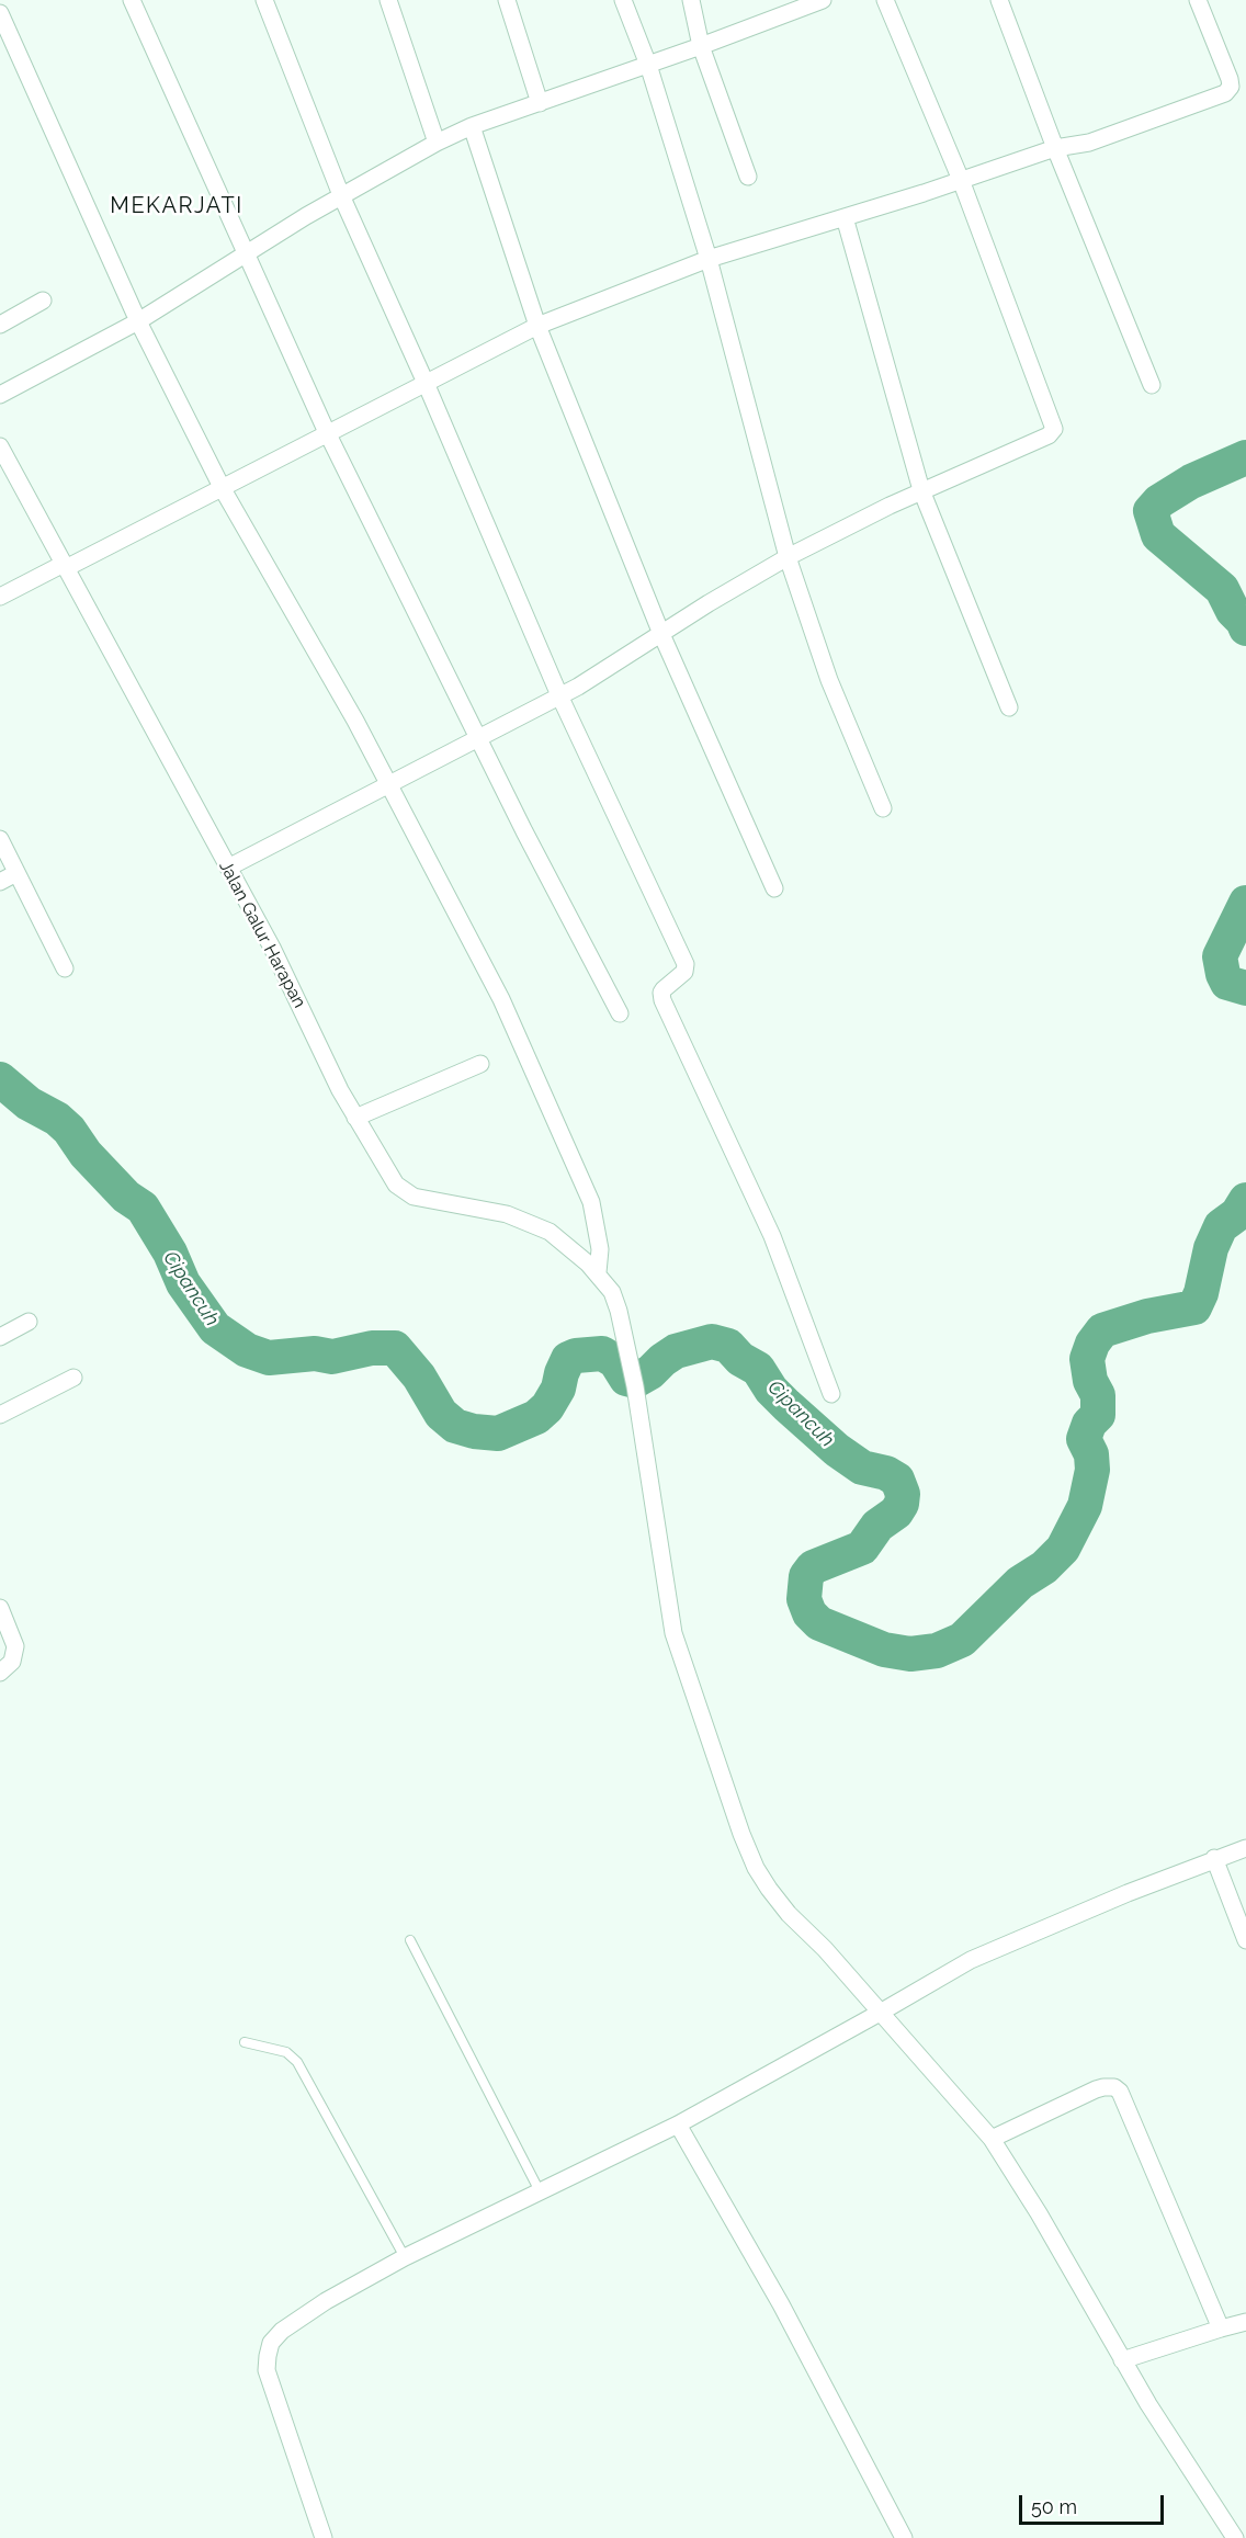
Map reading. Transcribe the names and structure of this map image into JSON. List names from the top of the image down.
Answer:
{
  "streets": {
    "street": ["Jalan Galur Harapan"]
  },
  "districts": ["MEKARJATI"],
  "water": ["Cipancuh"],
  "scale_bar": "50 m"
}
